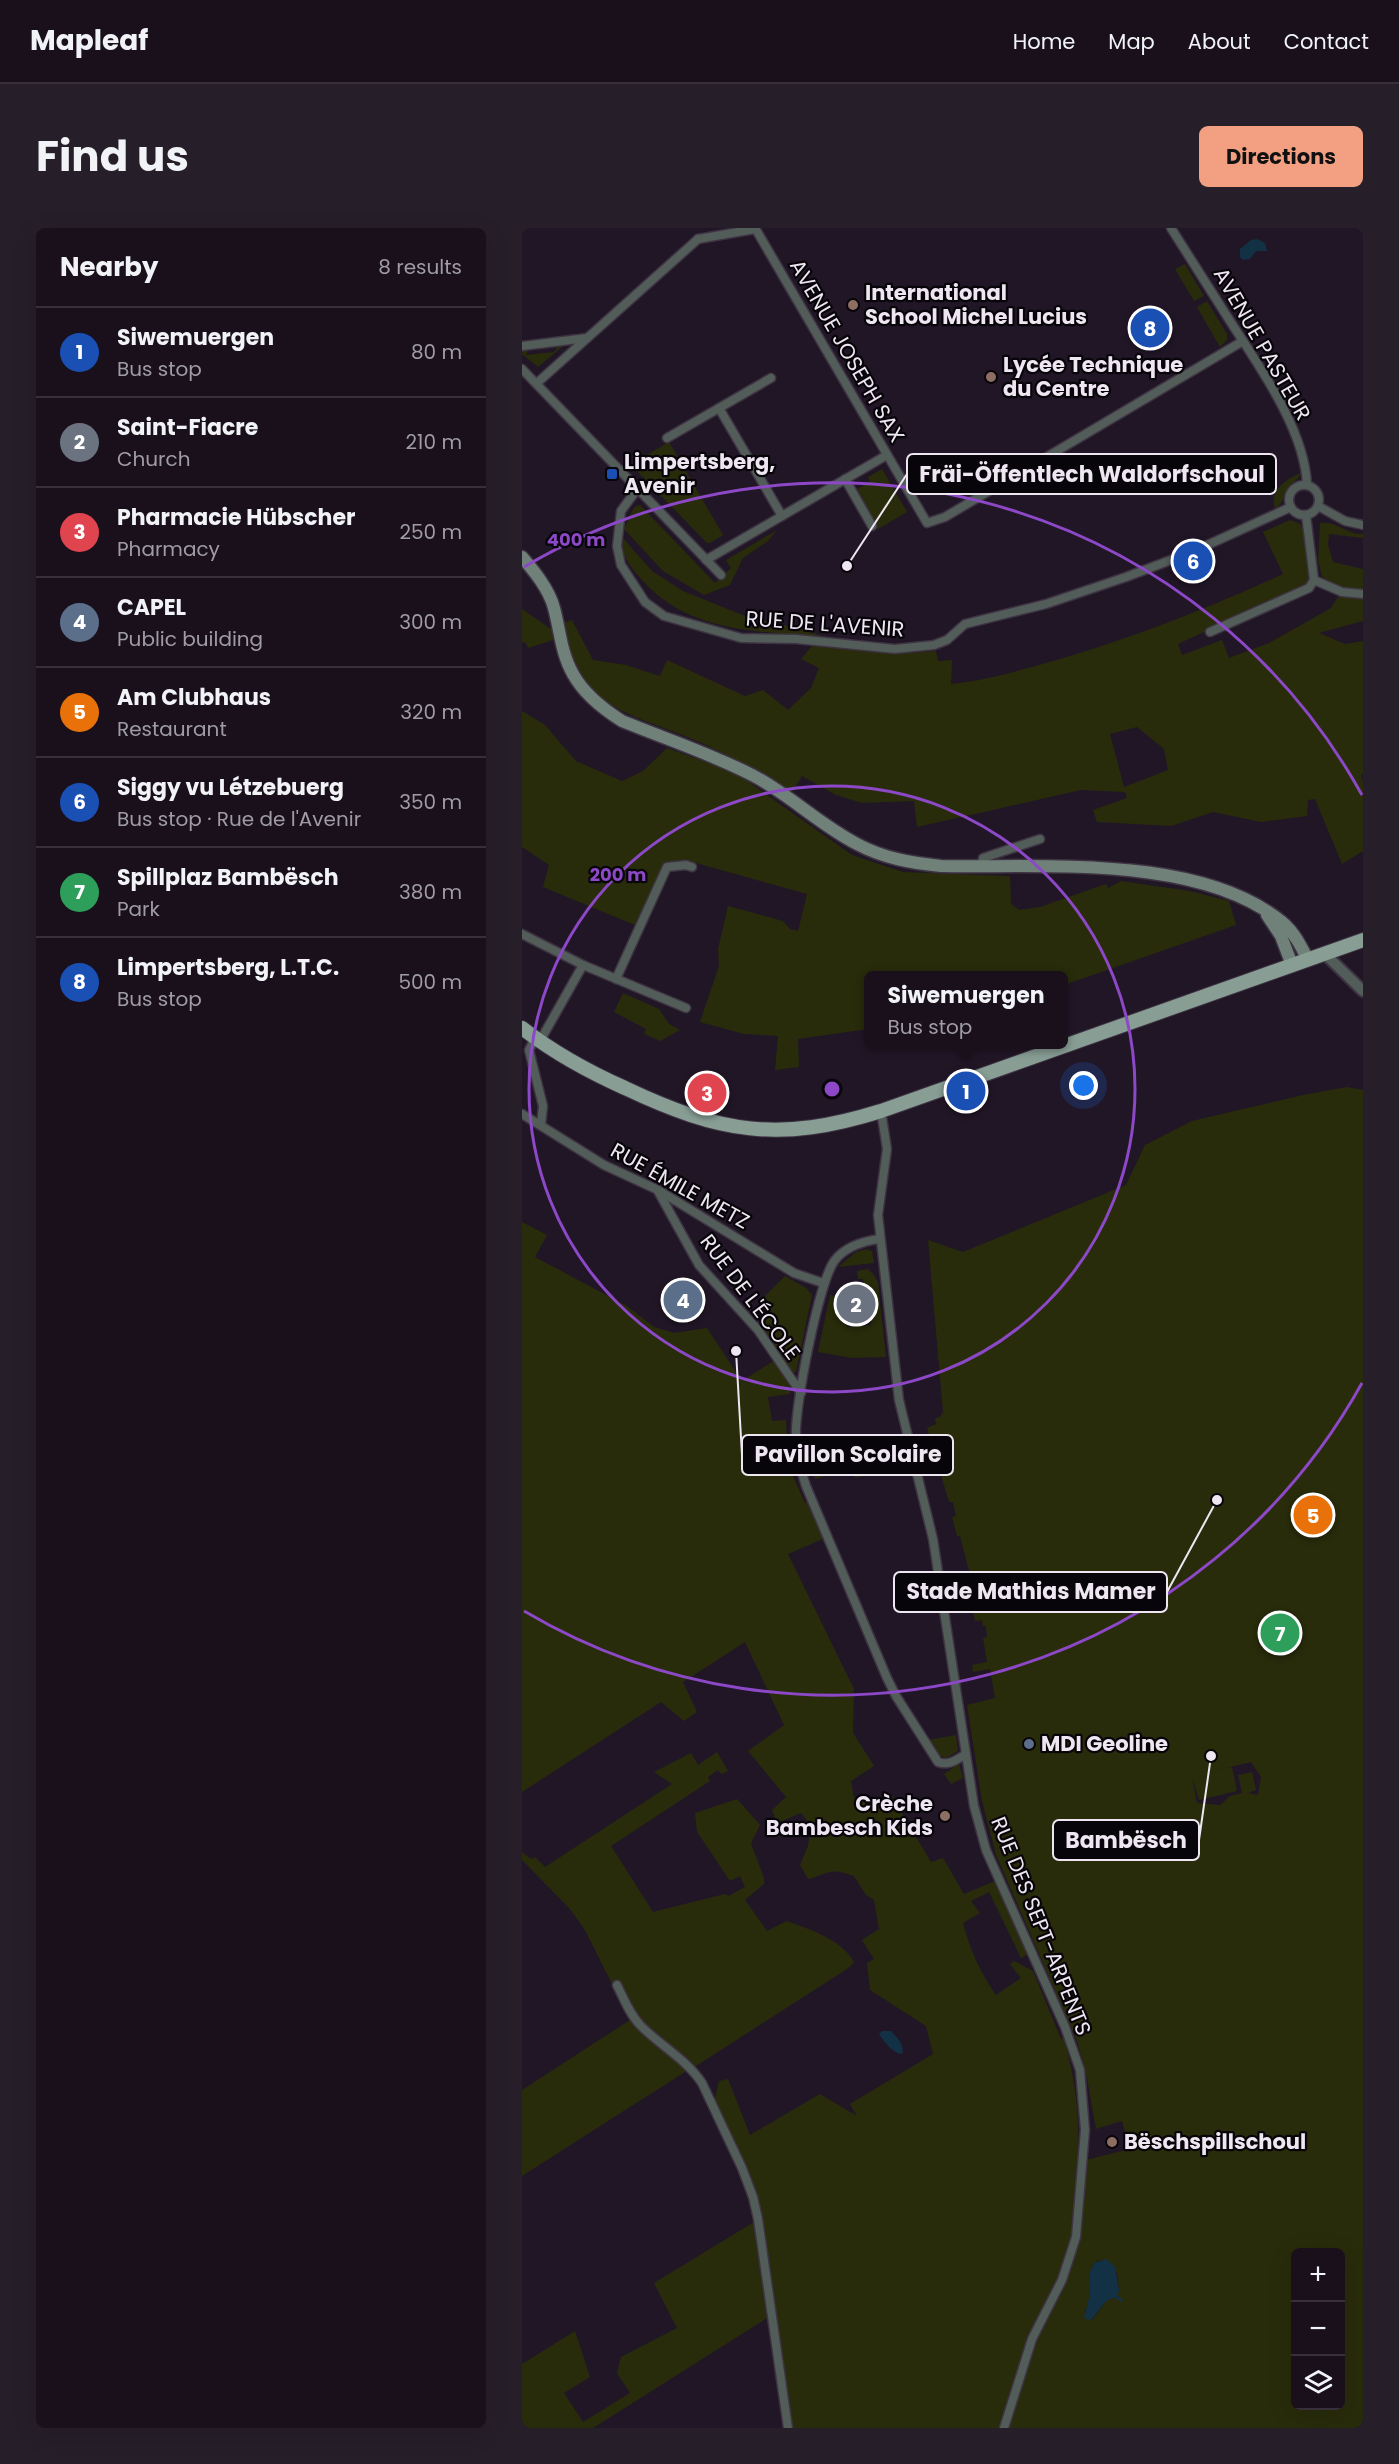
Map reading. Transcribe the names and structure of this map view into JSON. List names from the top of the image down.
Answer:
{
  "streets": {
    "street": [
      "AVENUE PASTEUR",
      "AVENUE JOSEPH SAX",
      "RUE DE L'AVENIR",
      "RUE ÉMILE METZ",
      "RUE DE L'ÉCOLE",
      "RUE DES SEPT-ARPENTS"
    ]
  },
  "crossings": [
    ["AVENUE PASTEUR", "AVENUE JOSEPH SAX"],
    ["AVENUE PASTEUR", "RUE DE L'AVENIR"],
    ["RUE ÉMILE METZ", "RUE DE L'ÉCOLE"]
  ],
  "places": {
    "other": [
      "International School Michel Lucius",
      "Lycée Technique du Centre",
      "Fräi-Öffentlech Waldorfschoul",
      "Pavillon Scolaire",
      "Stade Mathias Mamer",
      "MDI Geoline",
      "Bambësch",
      "Crèche Bambesch Kids",
      "Bëschspillschoul"
    ],
    "transit": ["Limpertsberg, Avenir"]
  },
  "page": {
    "header": "Mapleaf",
    "nav": [
      "Home",
      "Map",
      "About",
      "Contact"
    ],
    "title": "Find us",
    "buttons": "Directions",
    "heading": ["Nearby", "8 results"],
    "list": [
      {
        "mark": "1",
        "name": "Siwemuergen",
        "note": "Bus stop",
        "value": "80 m"
      },
      {
        "mark": "2",
        "name": "Saint-Fiacre",
        "note": "Church",
        "value": "210 m"
      },
      {
        "mark": "3",
        "name": "Pharmacie Hübscher",
        "note": "Pharmacy",
        "value": "250 m"
      },
      {
        "mark": "4",
        "name": "CAPEL",
        "note": "Public building",
        "value": "300 m"
      },
      {
        "mark": "5",
        "name": "Am Clubhaus",
        "note": "Restaurant",
        "value": "320 m"
      },
      {
        "mark": "6",
        "name": "Siggy vu Létzebuerg",
        "note": "Bus stop · Rue de l'Avenir",
        "value": "350 m"
      },
      {
        "mark": "7",
        "name": "Spillplaz Bambësch",
        "note": "Park",
        "value": "380 m"
      },
      {
        "mark": "8",
        "name": "Limpertsberg, L.T.C.",
        "note": "Bus stop",
        "value": "500 m"
      }
    ],
    "pins": [
      "8",
      "6",
      "1",
      "3",
      "4",
      "2",
      "5",
      "7"
    ],
    "popup": ["Siwemuergen", "Bus stop"],
    "map_buttons": ["+", "−"]
  },
  "rings": ["400 m", "200 m"]
}
